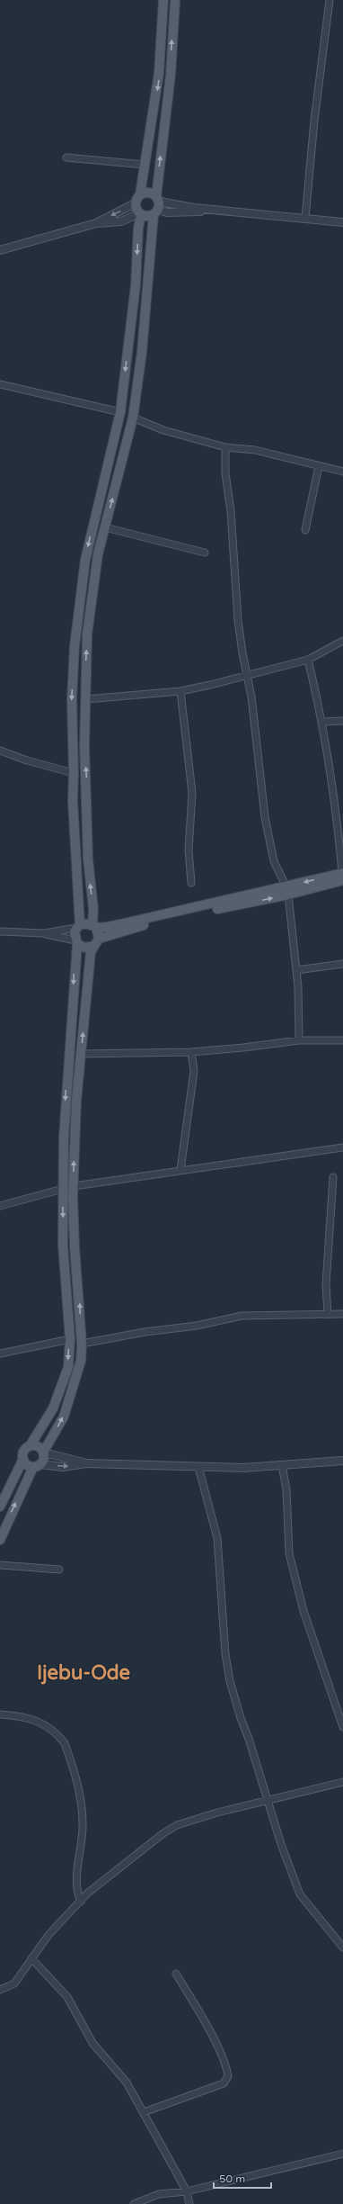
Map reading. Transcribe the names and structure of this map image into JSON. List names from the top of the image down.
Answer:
{
  "districts": ["Ijebu-Ode"],
  "scale_bar": "50 m"
}
